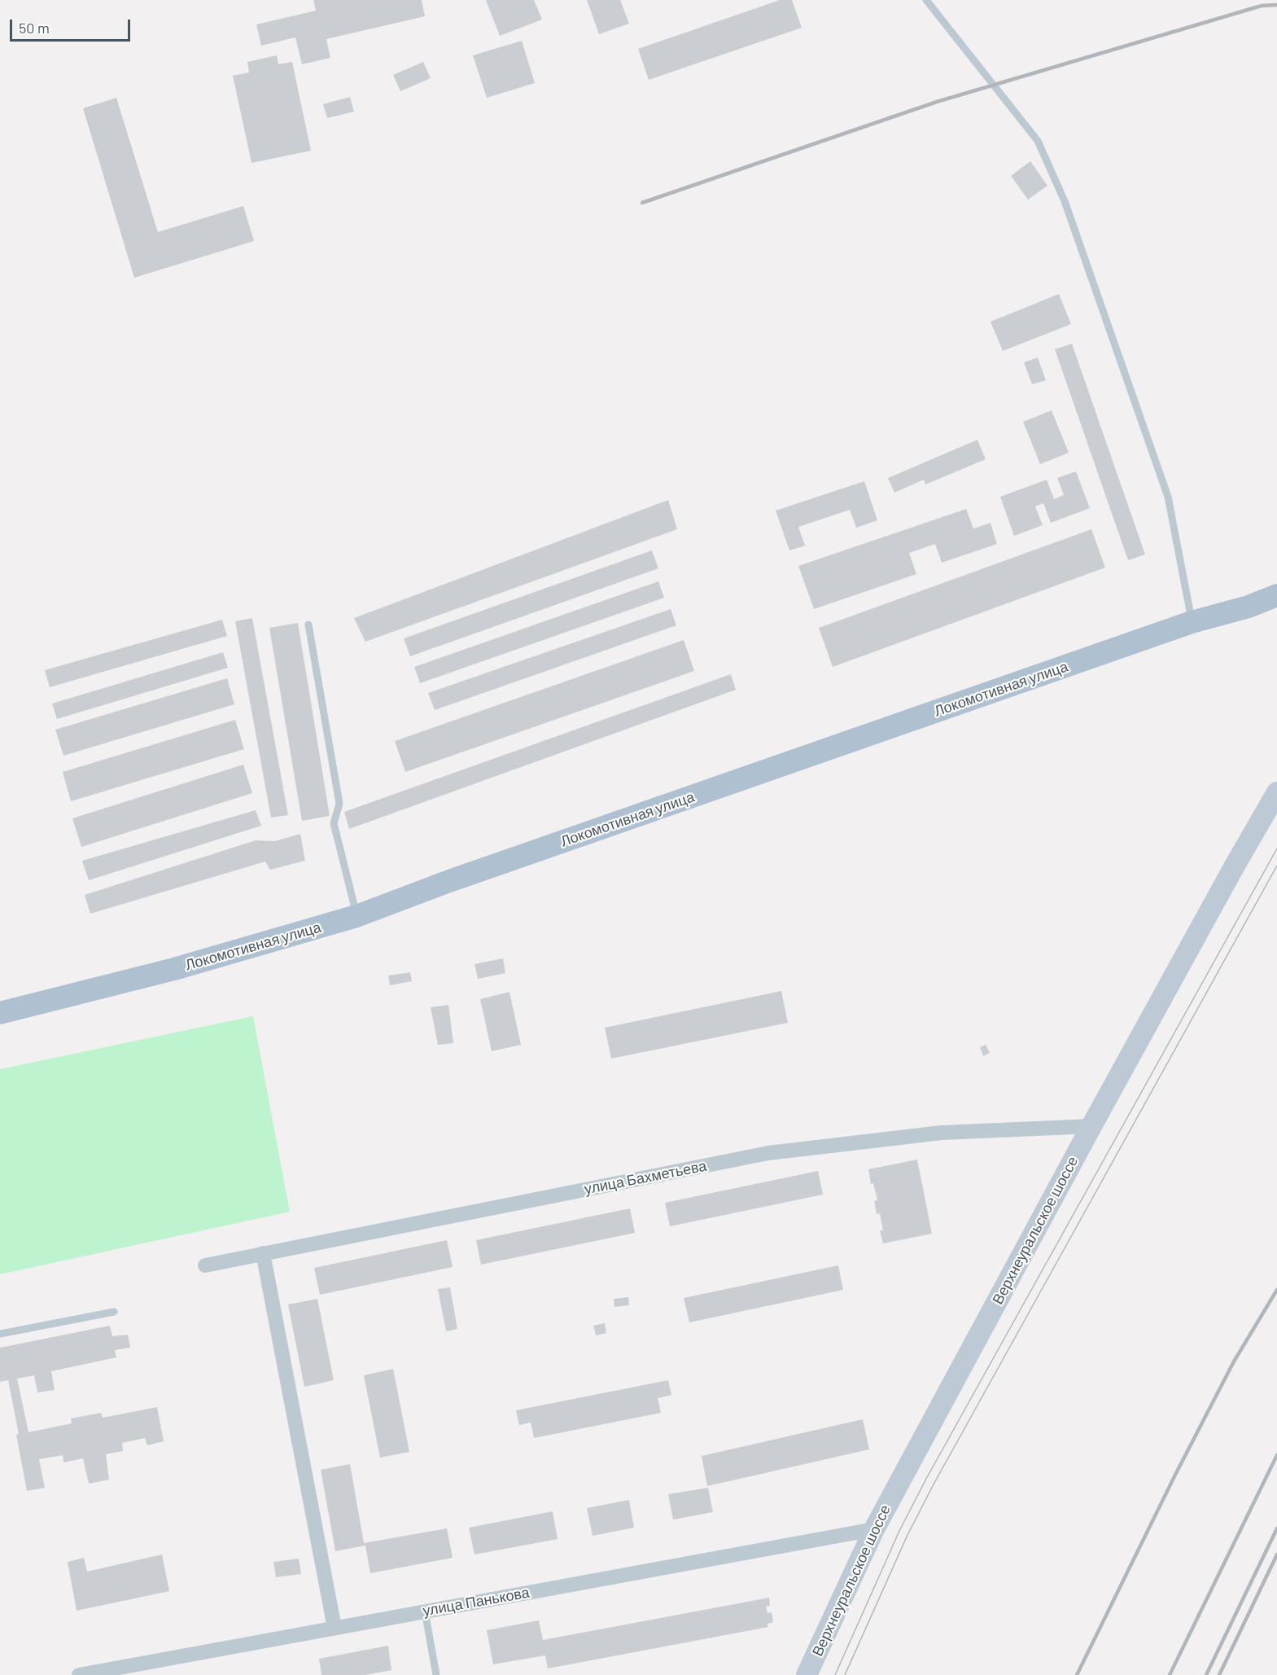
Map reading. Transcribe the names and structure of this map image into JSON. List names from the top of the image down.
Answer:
{
  "streets": {
    "main road": ["Локомотивная улица", "Верхнеуральское шоссе"],
    "street": ["улица Бахметьева", "улица Панькова"]
  },
  "crossings": [
    ["улица Бахметьева", "Верхнеуральское шоссе"],
    ["Верхнеуральское шоссе", "улица Панькова"]
  ],
  "scale_bar": "50 m"
}
